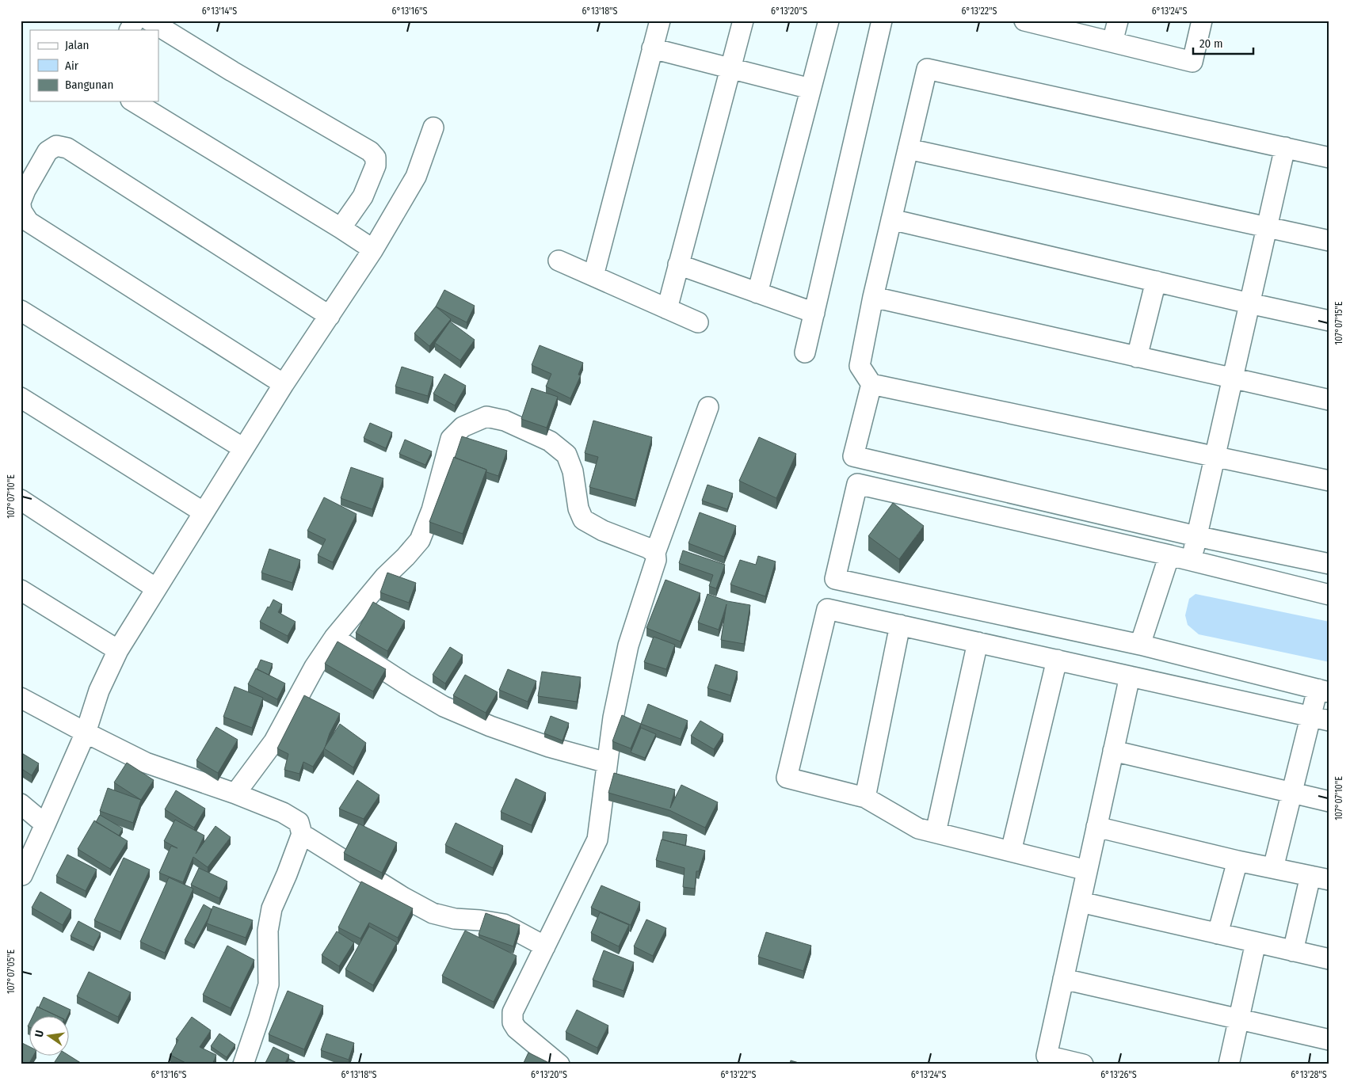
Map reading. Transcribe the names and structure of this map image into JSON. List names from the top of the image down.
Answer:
{
  "legend": ["Jalan", "Air", "Bangunan"],
  "scale_bar": "20 m",
  "north": "left",
  "coordinates": [
    "6°13'14\"S",
    "6°13'16\"S",
    "6°13'18\"S",
    "6°13'20\"S",
    "6°13'22\"S",
    "6°13'24\"S",
    "107°07'15\"E",
    "107°07'10\"E",
    "107°07'05\"E",
    "6°13'26\"S",
    "6°13'28\"S"
  ]
}
